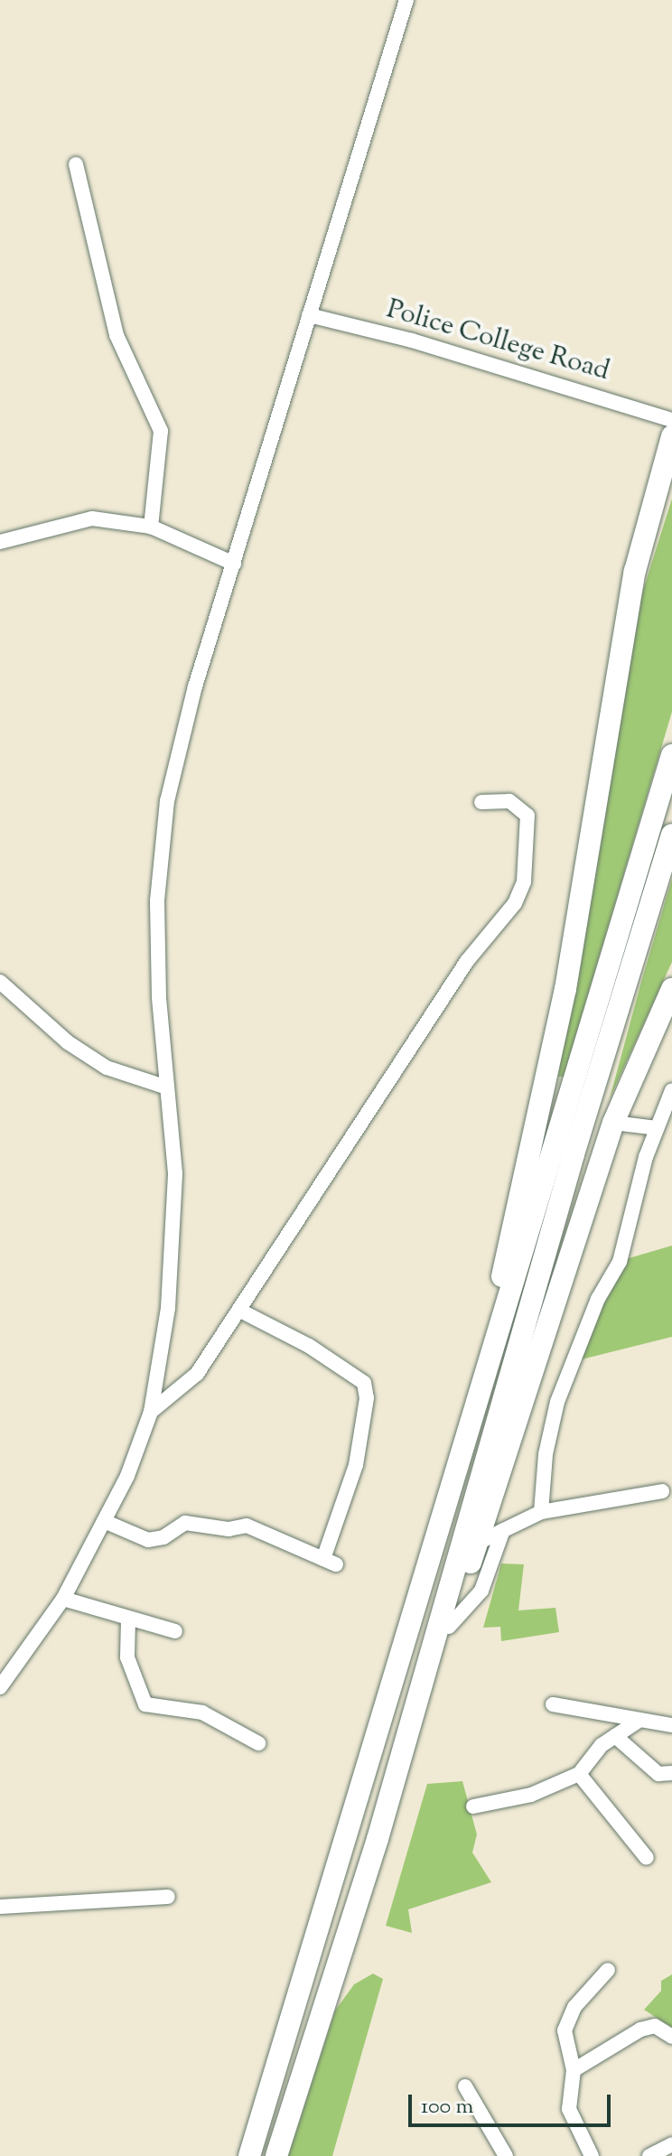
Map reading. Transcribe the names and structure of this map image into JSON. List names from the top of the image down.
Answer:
{
  "streets": {
    "street": ["Police College Road"]
  },
  "scale_bar": "100 m"
}
